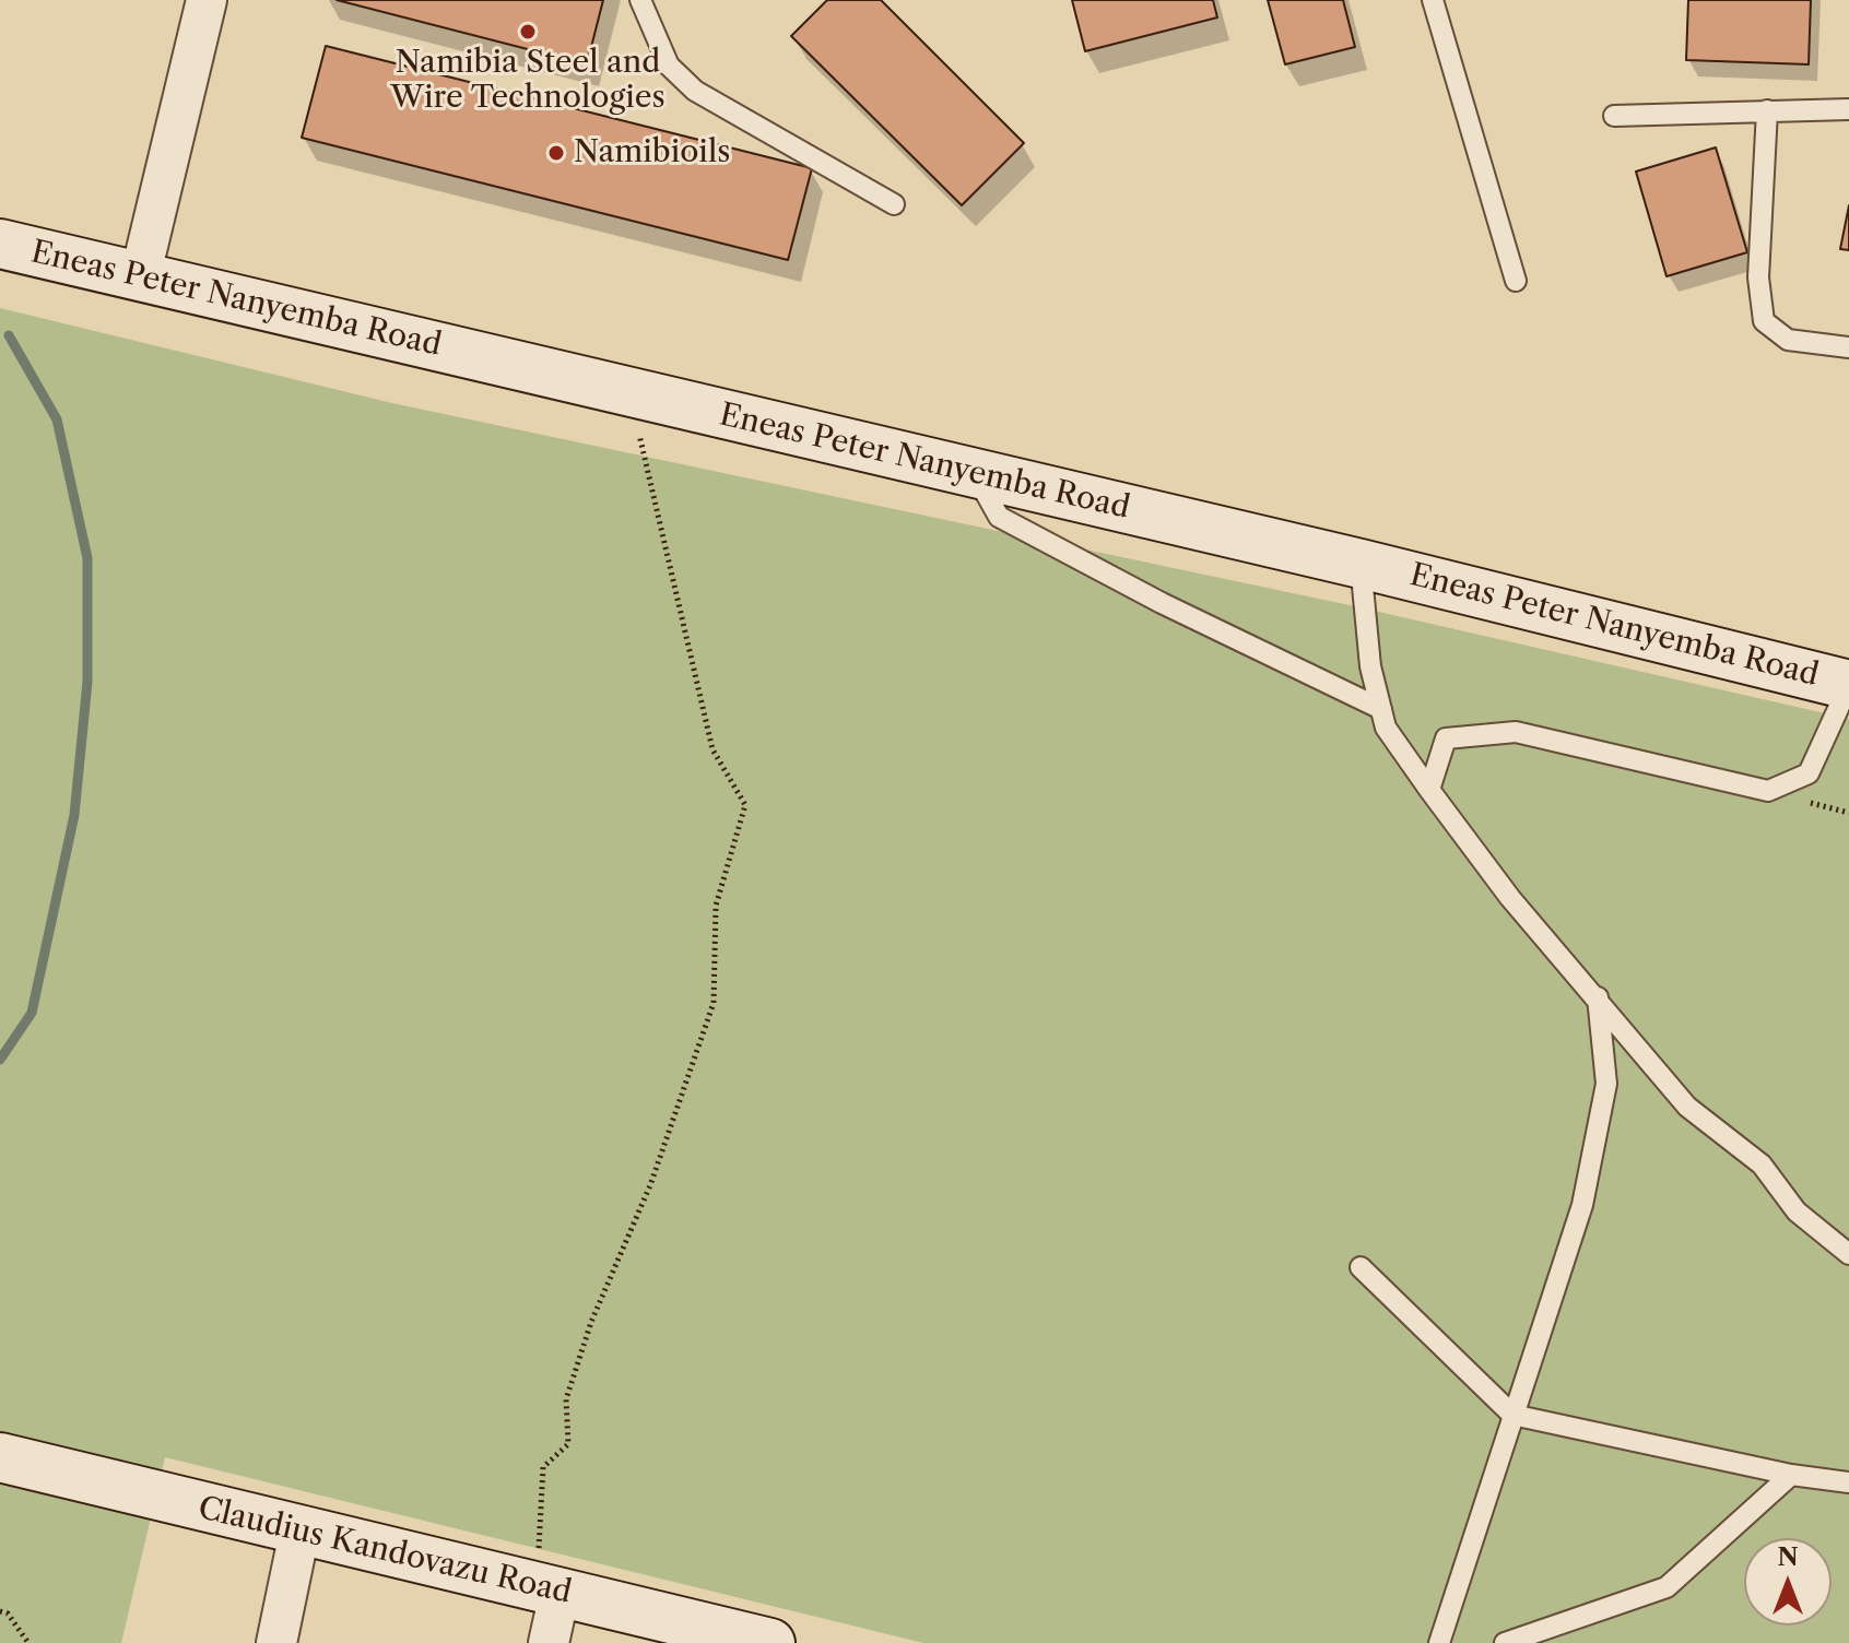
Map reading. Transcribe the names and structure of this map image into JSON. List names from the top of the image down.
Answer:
{
  "streets": {
    "main road": ["Eneas Peter Nanyemba Road", "Claudius Kandovazu Road"]
  },
  "places": ["Namibia Steel and Wire Technologies", "Namibioils"],
  "north": "top"
}
